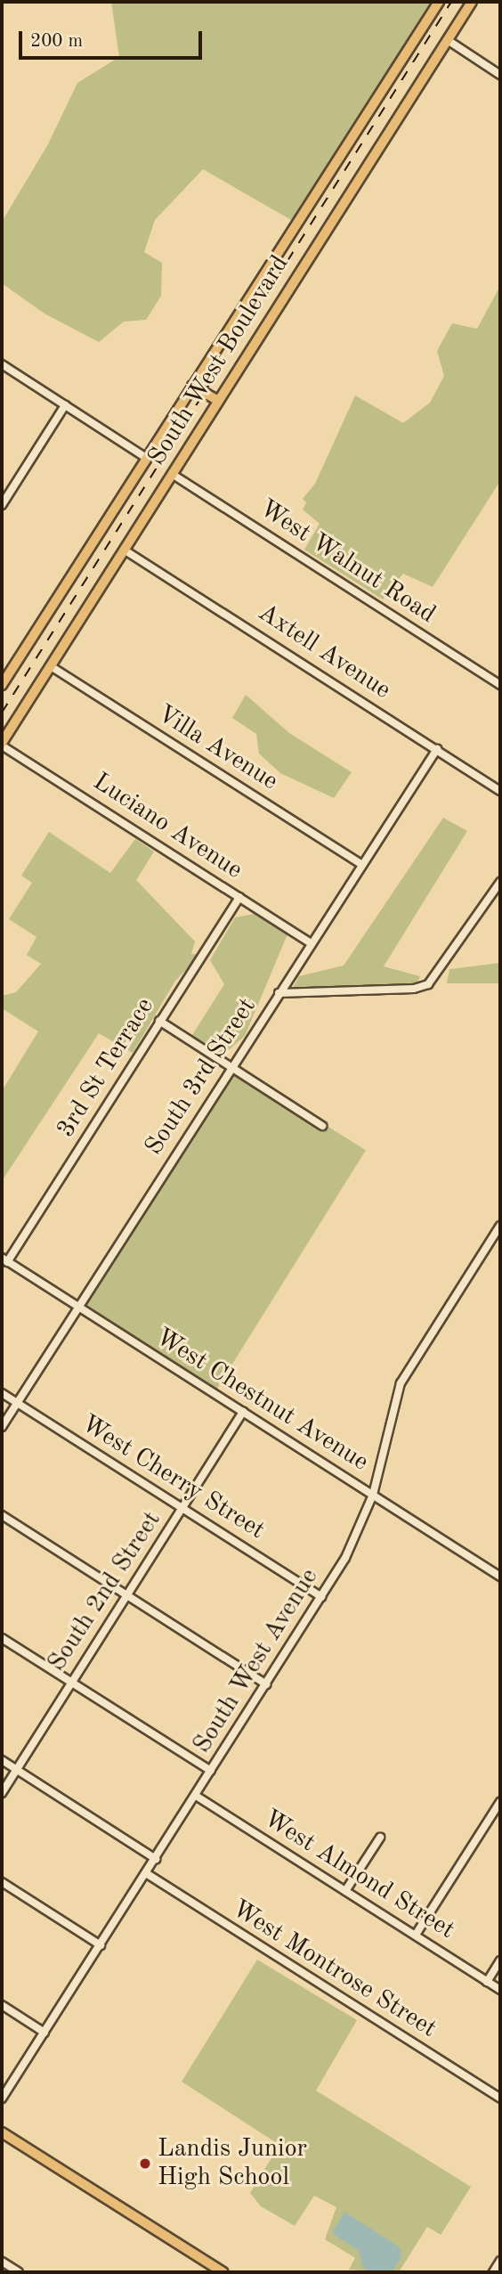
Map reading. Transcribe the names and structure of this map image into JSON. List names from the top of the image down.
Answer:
{
  "streets": {
    "main road": ["South West Boulevard"],
    "street": [
      "West Walnut Road",
      "Axtell Avenue",
      "Villa Avenue",
      "Luciano Avenue",
      "3rd St Terrace",
      "South 3rd Street",
      "West Chestnut Avenue",
      "West Cherry Street",
      "South 2nd Street",
      "South West Avenue",
      "West Almond Street",
      "West Montrose Street"
    ]
  },
  "crossings": [
    ["South West Boulevard", "West Walnut Road"],
    ["South West Boulevard", "Axtell Avenue"],
    ["South West Boulevard", "Villa Avenue"],
    ["South West Boulevard", "Luciano Avenue"],
    ["Axtell Avenue", "South 3rd Street"],
    ["Villa Avenue", "South 3rd Street"],
    ["Luciano Avenue", "3rd St Terrace"],
    ["Luciano Avenue", "South 3rd Street"],
    ["3rd St Terrace", "West Chestnut Avenue"],
    ["South 3rd Street", "West Chestnut Avenue"],
    ["South 3rd Street", "West Cherry Street"],
    ["West Chestnut Avenue", "South 2nd Street"],
    ["West Chestnut Avenue", "South West Avenue"],
    ["West Cherry Street", "South 2nd Street"],
    ["West Cherry Street", "South West Avenue"],
    ["South West Avenue", "West Almond Street"],
    ["South West Avenue", "West Montrose Street"]
  ],
  "places": ["Landis Junior High School"],
  "scale_bar": "200 m"
}
